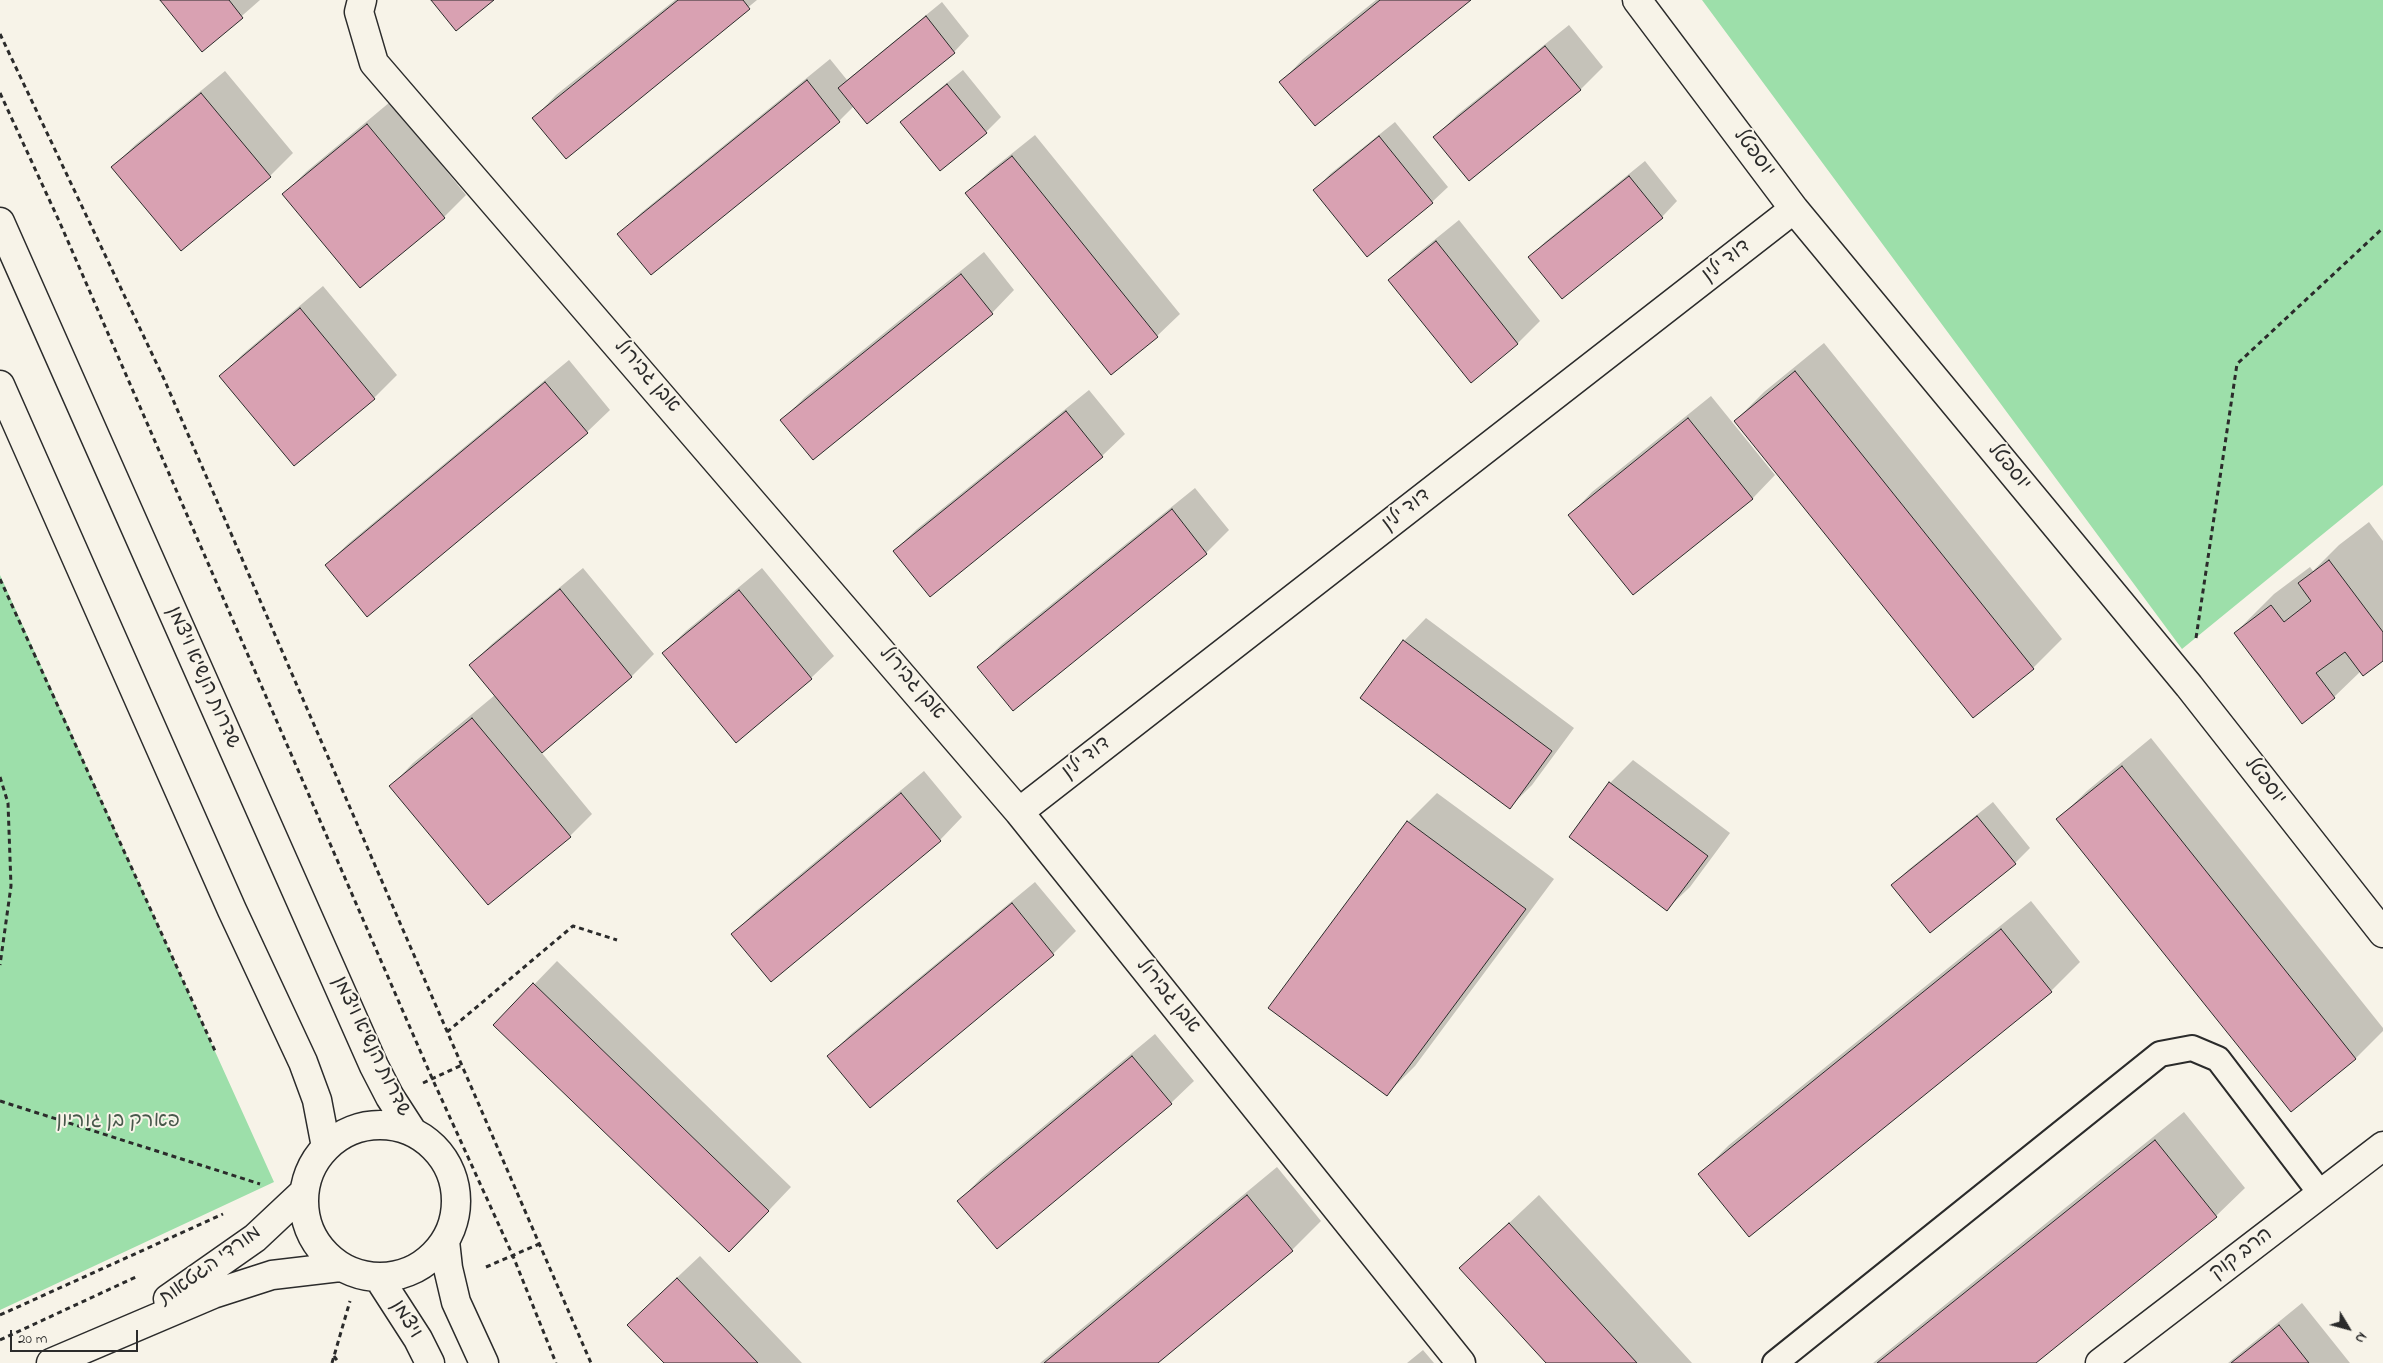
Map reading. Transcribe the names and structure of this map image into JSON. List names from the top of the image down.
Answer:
{
  "streets": {
    "street": [
      "יוספטל",
      "דוד ילין",
      "אבן גבירול",
      "שדרות הנשיא ויצמן",
      "הרב קוק",
      "מורדי הגטאות",
      "ויצמן"
    ]
  },
  "crossings": [
    ["יוספטל", "דוד ילין"],
    ["דוד ילין", "אבן גבירול"],
    ["שדרות הנשיא ויצמן", "מורדי הגטאות"],
    ["שדרות הנשיא ויצמן", "ויצמן"],
    ["מורדי הגטאות", "ויצמן"]
  ],
  "parks": ["פארק בן גוריון"],
  "scale_bar": "20 m",
  "north": "bottom right"
}
